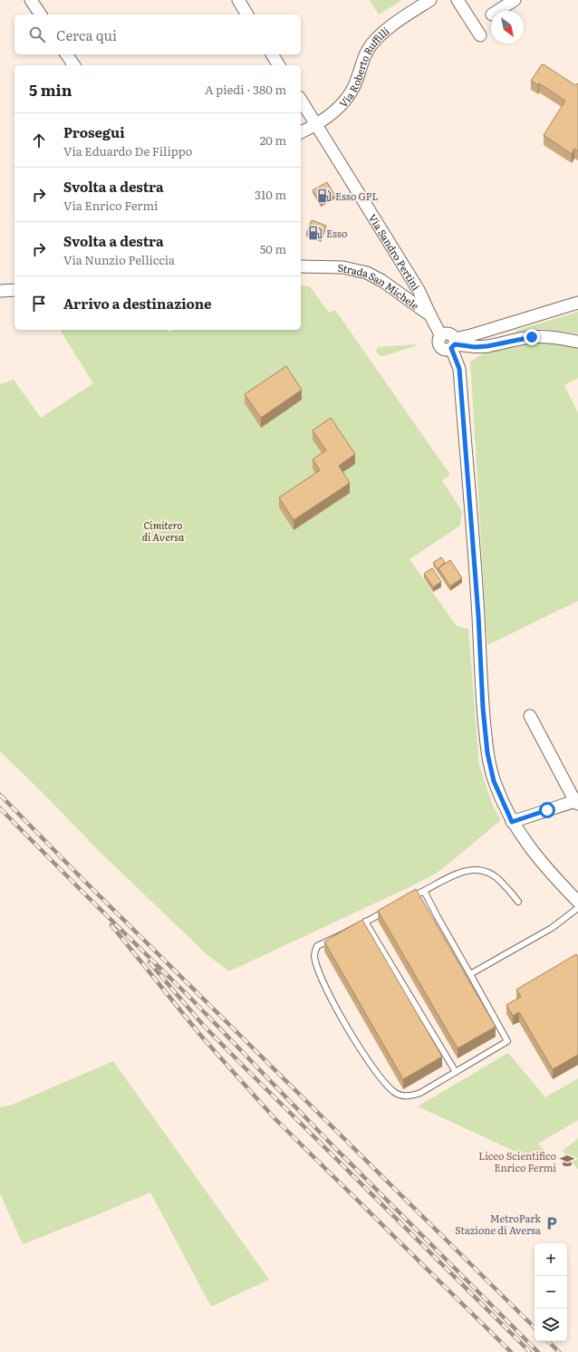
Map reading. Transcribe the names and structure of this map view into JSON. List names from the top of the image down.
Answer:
{
  "streets": {
    "street": ["Via Roberto Ruffilli", "Via Sandro Pertini", "Strada San Michele"]
  },
  "crossings": [
    ["Via Roberto Ruffilli", "Via Sandro Pertini"],
    ["Via Sandro Pertini", "Strada San Michele"]
  ],
  "parks": ["Cimitero di Aversa"],
  "places": {
    "fuel station": ["Esso GPL", "Esso"],
    "school or university": ["Liceo Scientifico Enrico Fermi"],
    "parking": ["MetroPark Stazione di Aversa"]
  },
  "north": "bottom right",
  "page": {
    "search": "Cerca qui",
    "heading": ["5 min", "A piedi · 380 m"],
    "list": [
      ["Prosegui", "Via Eduardo De Filippo", "20 m"],
      ["Svolta a destra", "Via Enrico Fermi", "310 m"],
      ["Svolta a destra", "Via Nunzio Pelliccia", "50 m"],
      "Arrivo a destinazione"
    ],
    "map_buttons": ["+", "−"]
  }
}
